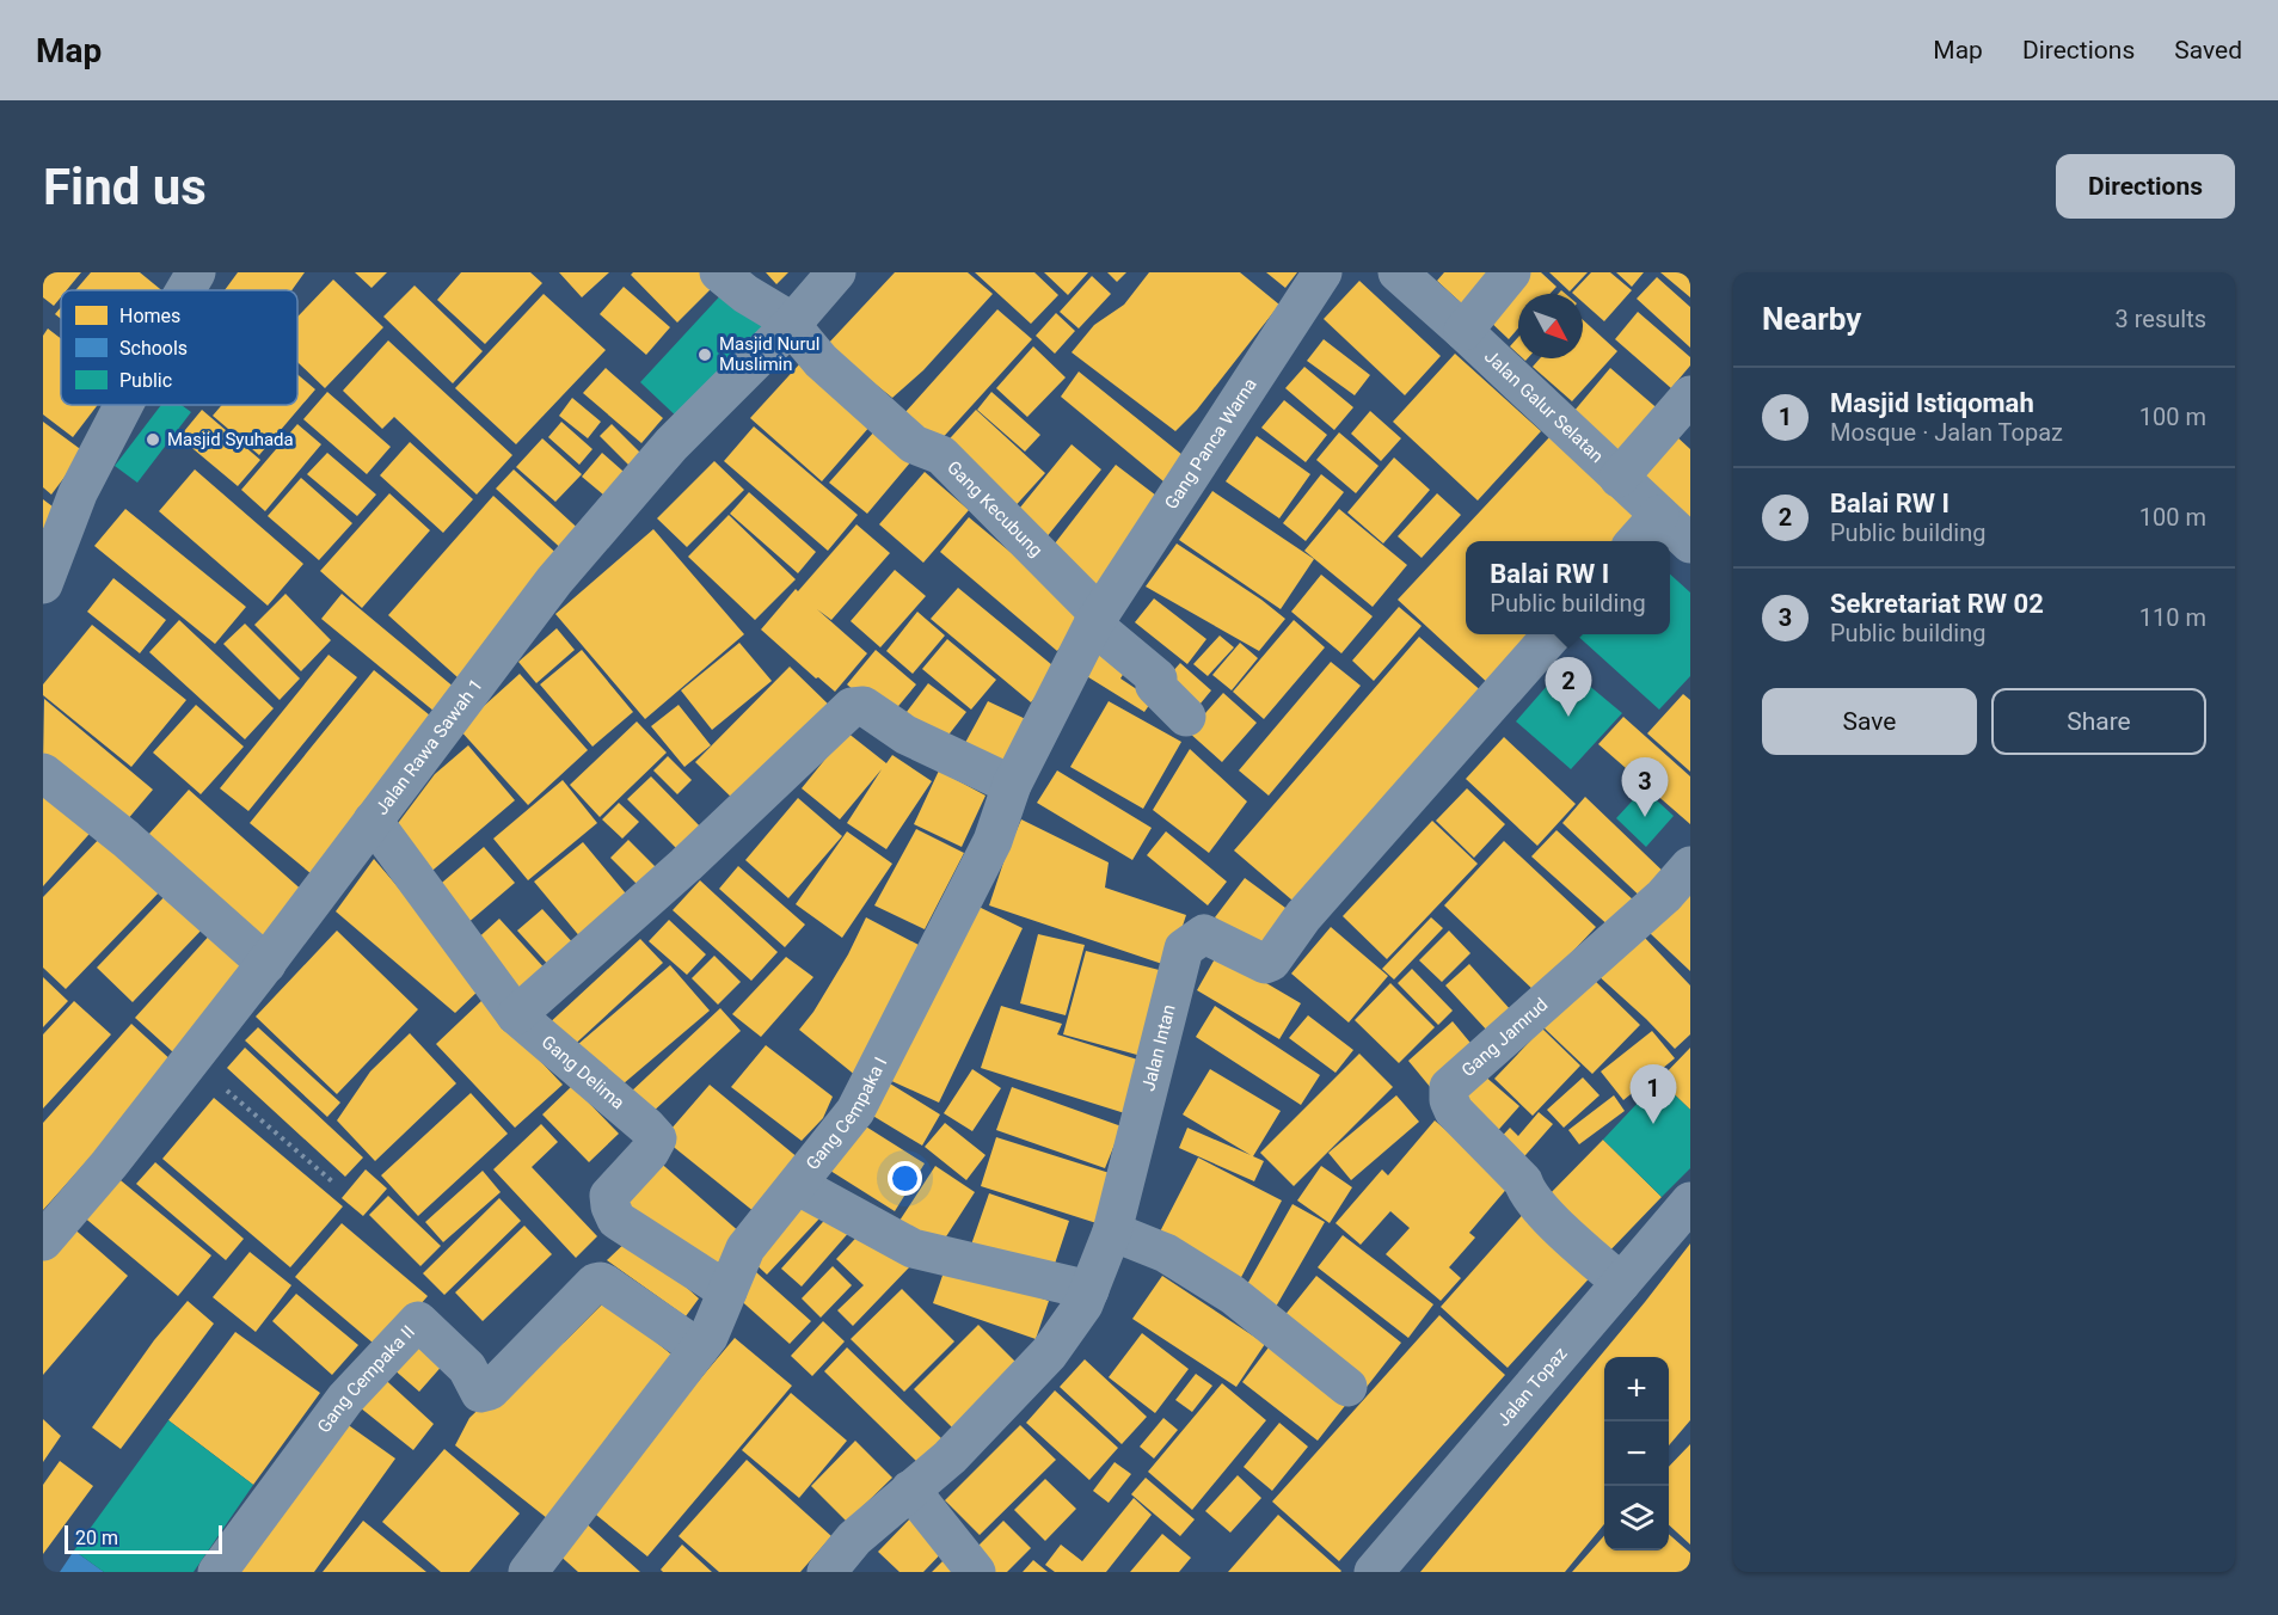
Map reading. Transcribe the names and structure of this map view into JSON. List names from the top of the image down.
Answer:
{
  "streets": {
    "street": [
      "Jalan Galur Selatan",
      "Gang Panca Warna",
      "Gang Kecubung",
      "Jalan Rawa Sawah 1",
      "Gang Jamrud",
      "Jalan Intan",
      "Gang Delima",
      "Gang Cempaka I",
      "Gang Cempaka II",
      "Jalan Topaz"
    ]
  },
  "crossings": [
    ["Gang Panca Warna", "Gang Kecubung"],
    ["Gang Panca Warna", "Gang Cempaka I"],
    ["Gang Kecubung", "Jalan Rawa Sawah 1"],
    ["Gang Kecubung", "Gang Cempaka I"],
    ["Jalan Rawa Sawah 1", "Gang Delima"],
    ["Gang Jamrud", "Jalan Topaz"],
    ["Gang Delima", "Gang Cempaka I"],
    ["Gang Cempaka I", "Gang Cempaka II"]
  ],
  "places": ["Masjid Nurul Muslimin", "Masjid Syuhada"],
  "legend": ["Homes", "Schools", "Public"],
  "scale_bar": "20 m",
  "north": "bottom right",
  "page": {
    "header": "Map",
    "nav": ["Map", "Directions", "Saved"],
    "buttons": [
      "Directions",
      ["Save", "Share"]
    ],
    "title": "Find us",
    "heading": ["Nearby", "3 results"],
    "list": [
      {
        "mark": "1",
        "name": "Masjid Istiqomah",
        "note": "Mosque · Jalan Topaz",
        "value": "100 m"
      },
      {
        "mark": "2",
        "name": "Balai RW I",
        "note": "Public building",
        "value": "100 m"
      },
      {
        "mark": "3",
        "name": "Sekretariat RW 02",
        "note": "Public building",
        "value": "110 m"
      }
    ],
    "popup": ["Balai RW I", "Public building"],
    "pins": ["2", "3", "1"],
    "map_buttons": ["+", "−"],
    "scale": "20 m"
  }
}
